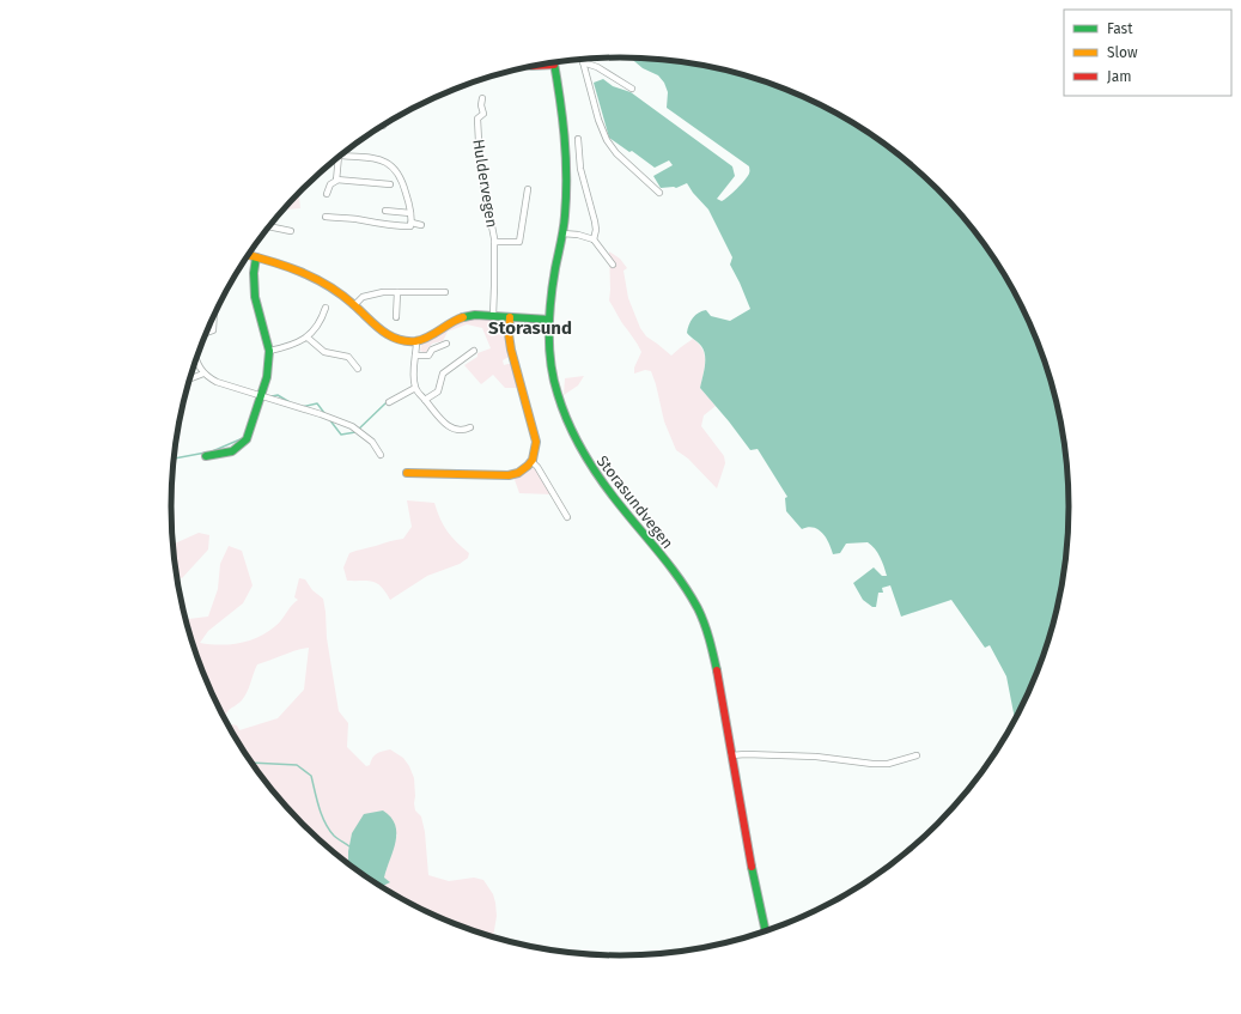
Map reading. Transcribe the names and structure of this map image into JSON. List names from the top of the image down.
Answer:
{
  "streets": {
    "main road": ["Storasundvegen"],
    "street": ["Huldervegen"]
  },
  "districts": ["Storasund"],
  "legend": ["Fast", "Slow", "Jam"]
}
